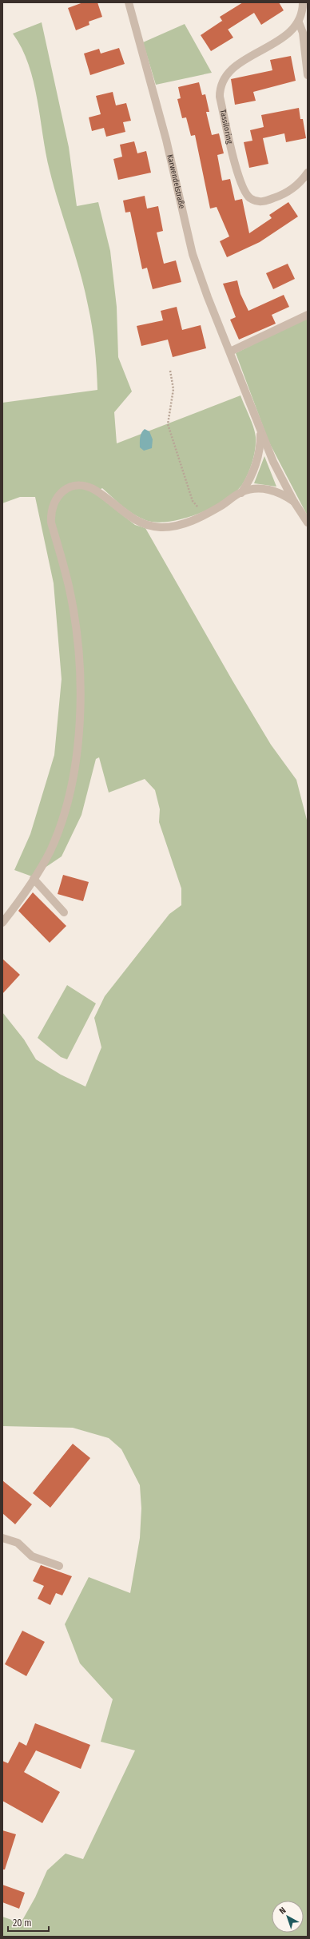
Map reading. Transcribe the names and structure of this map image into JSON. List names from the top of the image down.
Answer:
{
  "streets": {
    "street": ["Tassiloring", "Karwendelstraße"]
  },
  "scale_bar": "20 m",
  "north": "top left"
}
